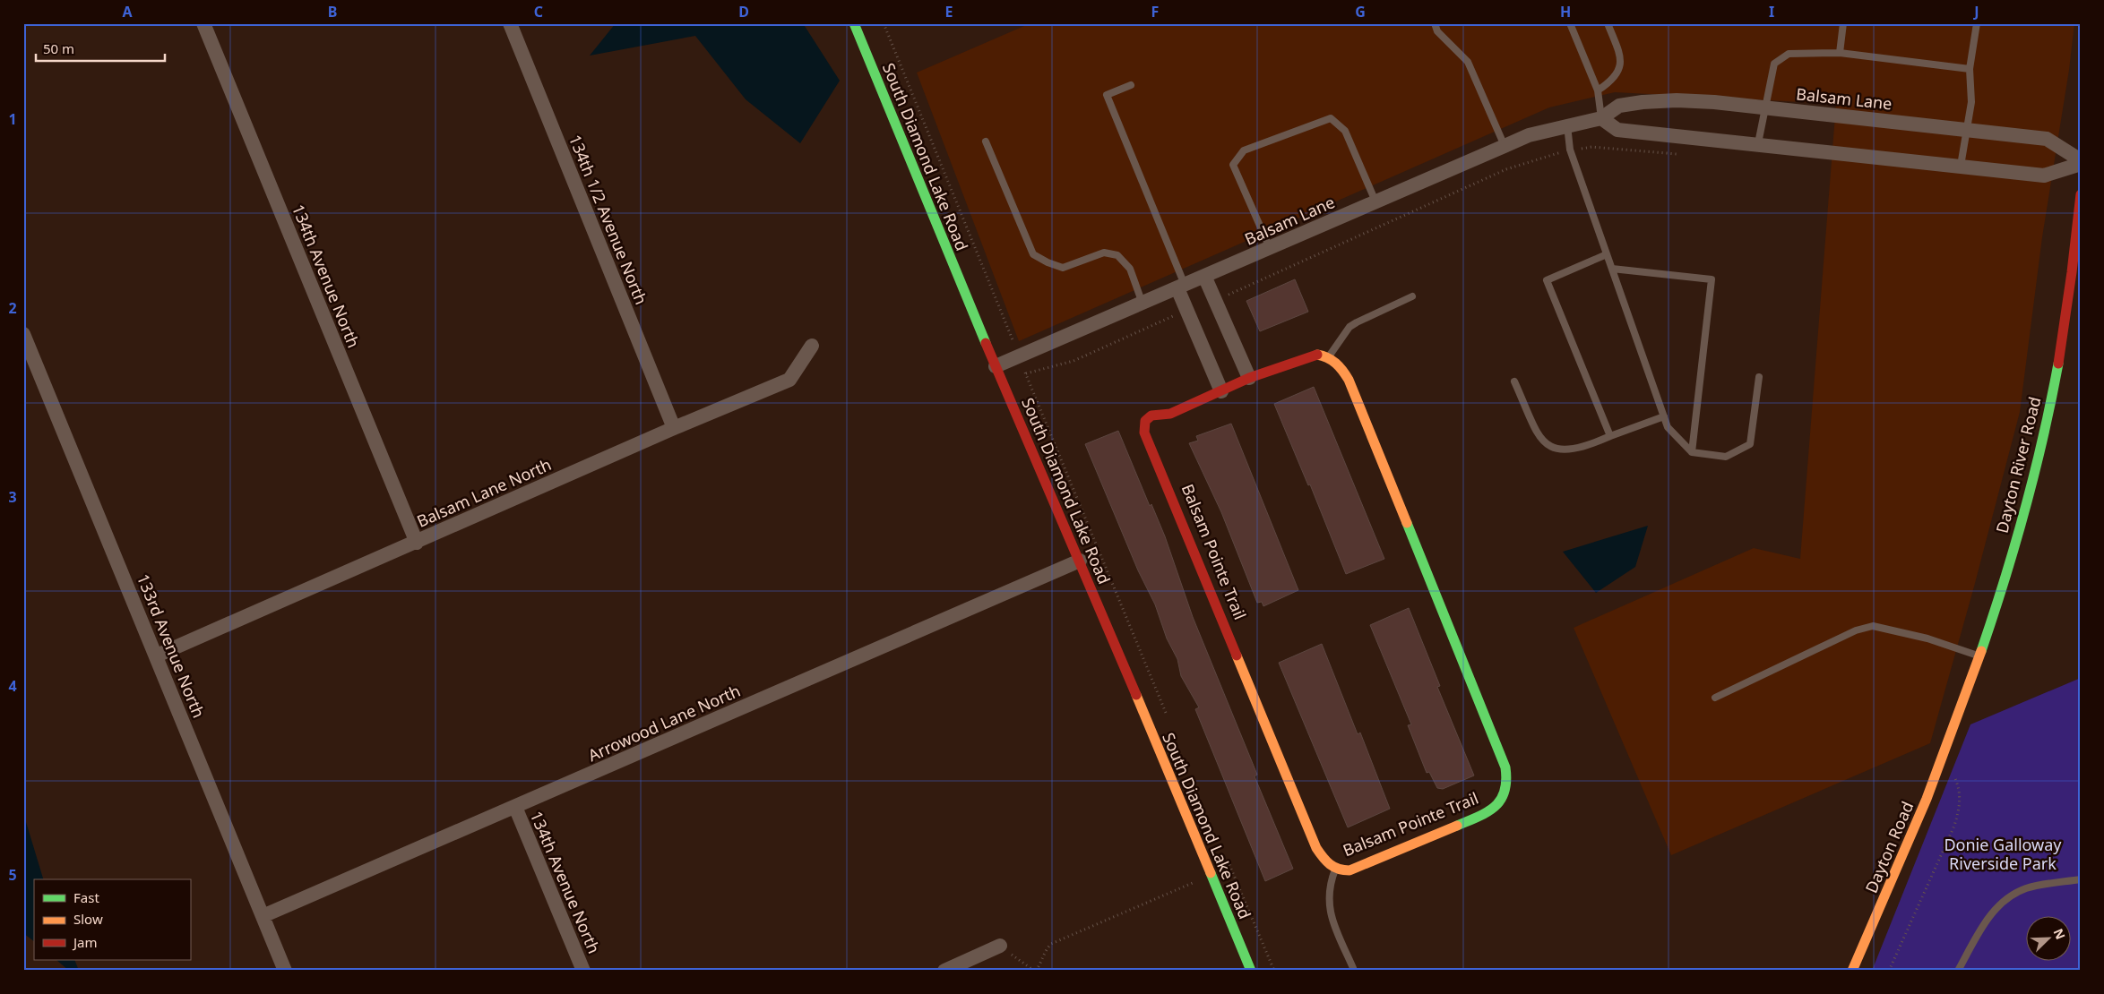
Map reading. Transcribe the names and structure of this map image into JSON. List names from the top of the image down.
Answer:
{
  "streets": {
    "street": [
      "Balsam Lane",
      "South Diamond Lake Road",
      "134th 1/2 Avenue North",
      "134th Avenue North",
      "Dayton River Road",
      "Balsam Lane North",
      "Balsam Pointe Trail",
      "133rd Avenue North",
      "Arrowood Lane North",
      "Dayton Road"
    ]
  },
  "crossings": [
    ["Balsam Lane", "South Diamond Lake Road"],
    ["South Diamond Lake Road", "Arrowood Lane North"],
    ["134th 1/2 Avenue North", "Balsam Lane North"],
    ["134th Avenue North", "Balsam Lane North"],
    ["134th Avenue North", "Arrowood Lane North"],
    ["Dayton River Road", "Dayton Road"],
    ["Balsam Lane North", "133rd Avenue North"],
    ["133rd Avenue North", "Arrowood Lane North"]
  ],
  "parks": ["Donie Galloway Riverside Park"],
  "legend": ["Fast", "Slow", "Jam"],
  "scale_bar": "50 m",
  "north": "top right",
  "grid": {
    "columns": [
      "A",
      "B",
      "C",
      "D",
      "E",
      "F",
      "G",
      "H",
      "I",
      "J"
    ],
    "rows": [
      "1",
      "2",
      "3",
      "4",
      "5"
    ]
  }
}
